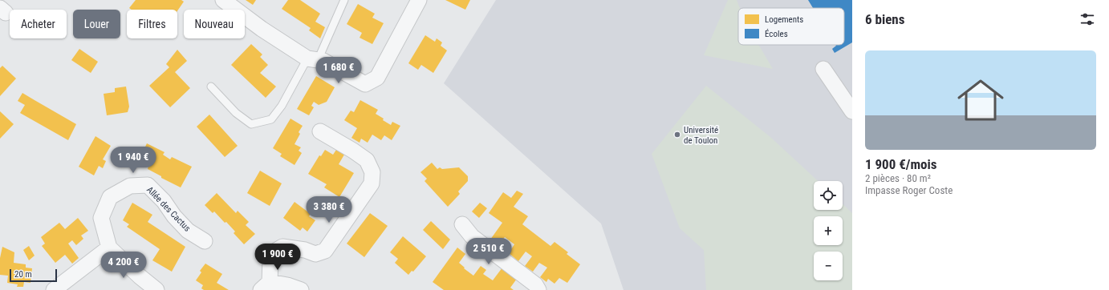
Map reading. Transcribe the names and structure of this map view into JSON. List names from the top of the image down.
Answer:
{
  "streets": {
    "street": ["Allée des Cactus"]
  },
  "places": ["Université de Toulon"],
  "legend": ["Logements", "Écoles"],
  "scale_bar": "20 m",
  "page": {
    "heading": "6 biens",
    "chip": [
      "Acheter",
      "Louer",
      "Filtres",
      "Nouveau"
    ],
    "list": [
      {
        "name": "1 900 €/mois",
        "note": "2 pièces · 80 m² · Impasse Roger Coste"
      }
    ],
    "price": [
      "1 680 €",
      "1 940 €",
      "3 380 €",
      "2 510 €",
      "1 900 €",
      "4 200 €"
    ],
    "map_buttons": ["+", "−"],
    "scale": "20 m"
  }
}
